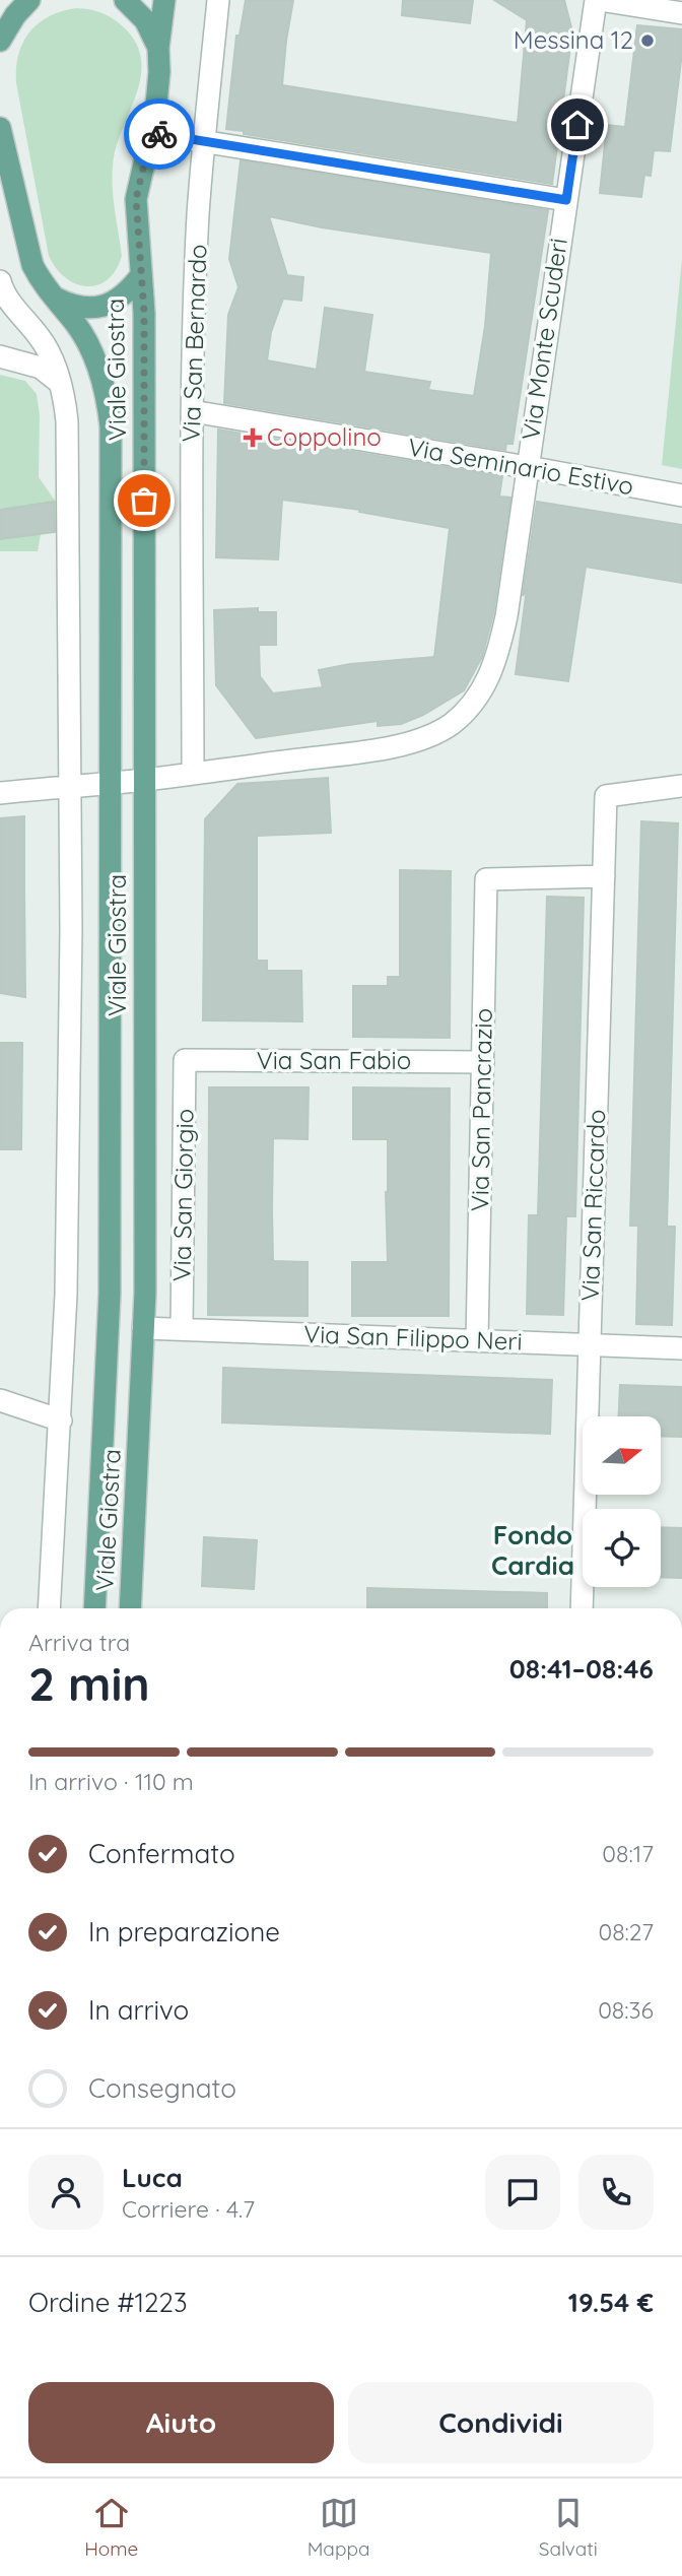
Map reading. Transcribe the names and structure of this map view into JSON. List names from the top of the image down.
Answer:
{
  "streets": {
    "main road": ["Viale Giostra"],
    "street": [
      "Via Monte Scuderi",
      "Via San Bernardo",
      "Via Seminario Estivo",
      "Via San Fabio",
      "Via San Pancrazio",
      "Via San Giorgio",
      "Via San Riccardo",
      "Via San Filippo Neri"
    ]
  },
  "crossings": [
    ["Via Monte Scuderi", "Via San Bernardo"],
    ["Via Monte Scuderi", "Viale Giostra"],
    ["Via Monte Scuderi", "Via Seminario Estivo"],
    ["Via San Bernardo", "Via Seminario Estivo"],
    ["Viale Giostra", "Via San Filippo Neri"],
    ["Via San Fabio", "Via San Pancrazio"],
    ["Via San Fabio", "Via San Giorgio"],
    ["Via San Pancrazio", "Via San Riccardo"],
    ["Via San Pancrazio", "Via San Filippo Neri"],
    ["Via San Giorgio", "Via San Filippo Neri"],
    ["Via San Riccardo", "Via San Filippo Neri"]
  ],
  "districts": ["Fondo Cardia"],
  "places": {
    "other": ["Messina 12"],
    "health": ["Coppolino"]
  },
  "north": "right",
  "page": {
    "heading": ["2 min", "Arriva tra", "08:41–08:46"],
    "panel": [
      "Luca",
      "Corriere · 4.7",
      "Ordine #1223",
      "19.54 €"
    ],
    "bar": "In arrivo · 110 m",
    "list": [
      ["Confermato", "08:17"],
      ["In preparazione", "08:27"],
      ["In arrivo", "08:36"],
      "Consegnato"
    ],
    "buttons": ["Aiuto", "Condividi"],
    "tabs": ["Home", "Mappa", "Salvati"]
  }
}
